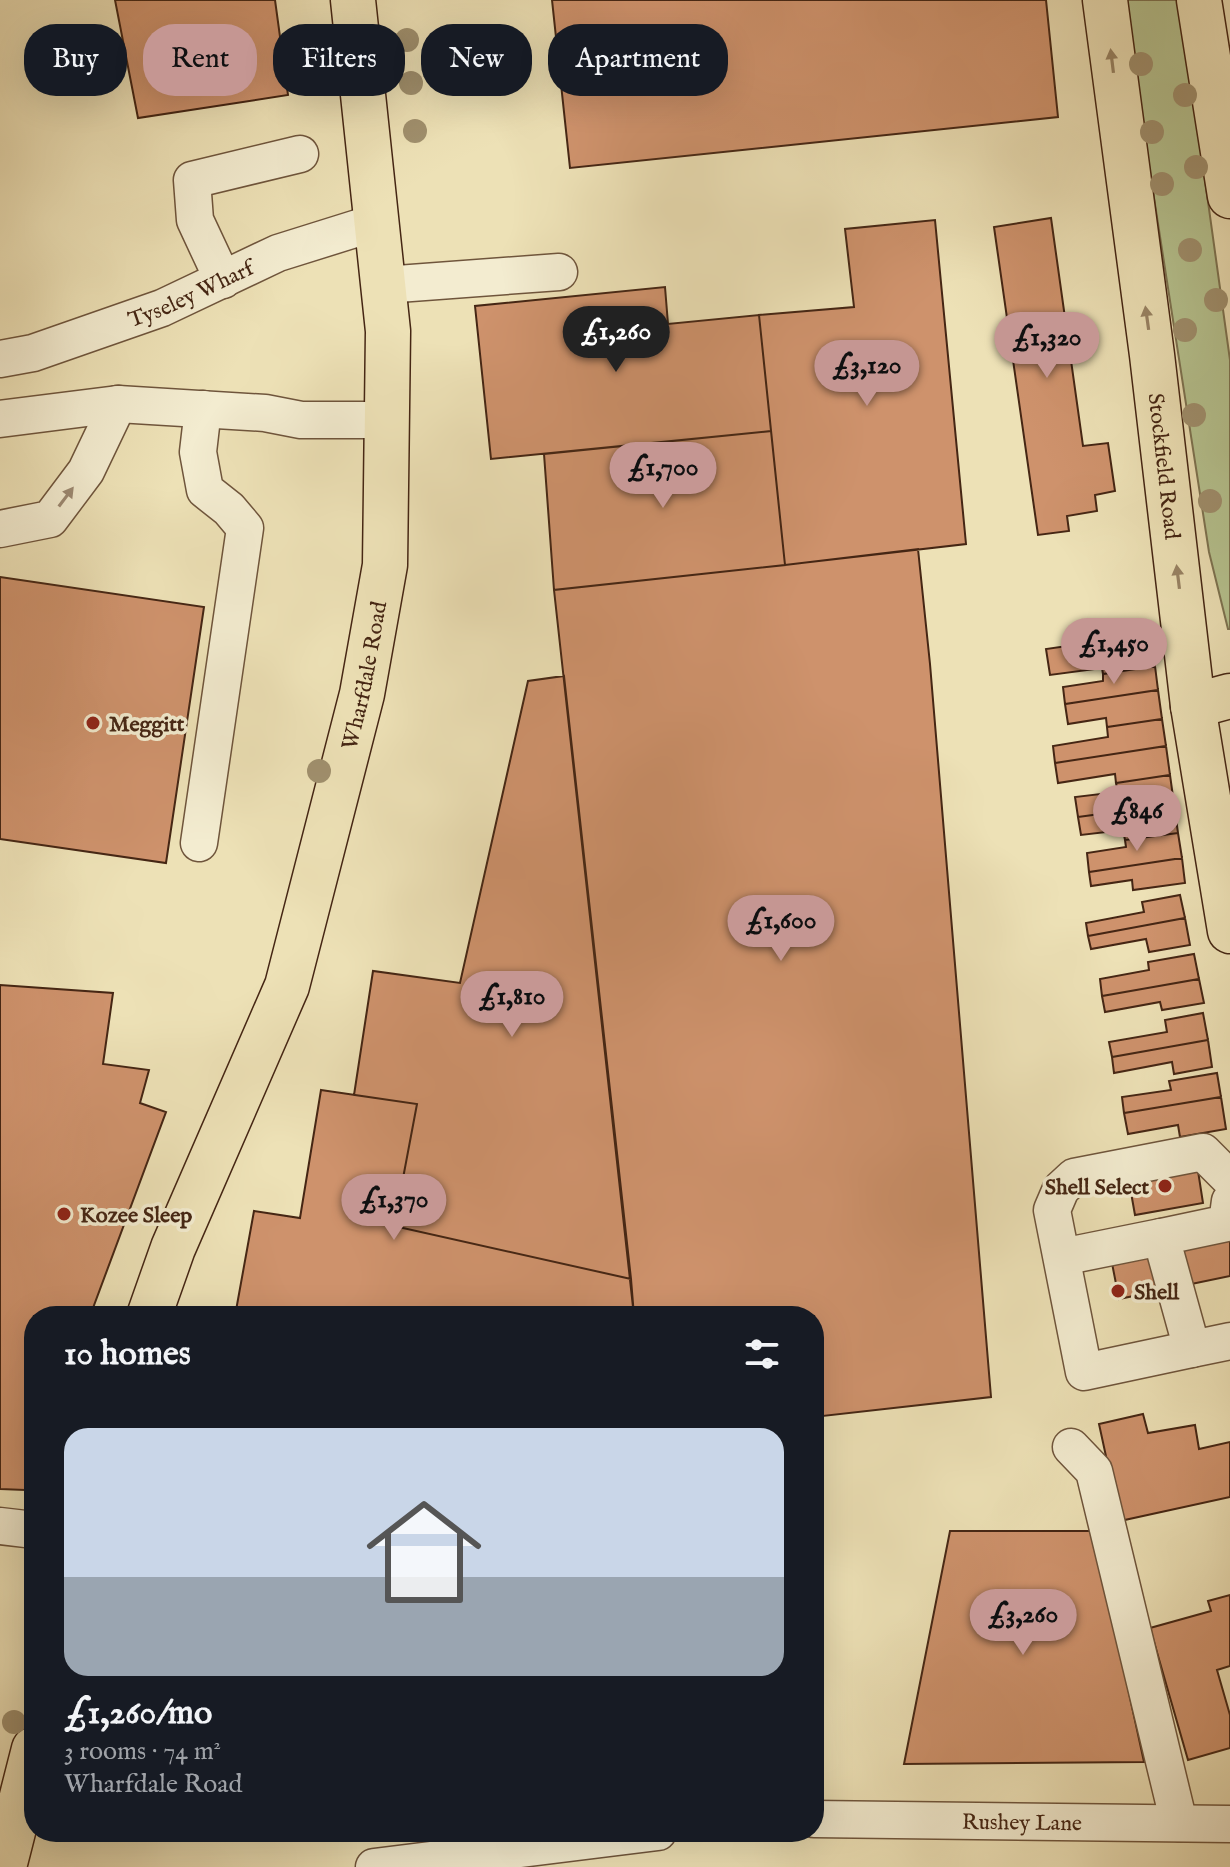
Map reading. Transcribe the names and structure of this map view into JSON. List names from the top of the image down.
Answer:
{
  "streets": {
    "main road": ["Stockfield Road", "Wharfdale Road"],
    "street": ["Tyseley Wharf", "Rushey Lane"]
  },
  "crossings": [
    ["Tyseley Wharf", "Wharfdale Road"]
  ],
  "one_way": ["Stockfield Road"],
  "places": [
    "Meggitt",
    "Shell Select",
    "Kozee Sleep",
    "Shell"
  ],
  "page": {
    "chip": [
      "Buy",
      "Rent",
      "Filters",
      "New",
      "Apartment"
    ],
    "price": [
      "£1,260",
      "£1,320",
      "£3,120",
      "£1,700",
      "£1,450",
      "£846",
      "£1,600",
      "£1,810",
      "£1,370",
      "£3,260"
    ],
    "heading": "10 homes",
    "list": [
      {
        "name": "£1,260/mo",
        "note": "3 rooms · 74 m² · Wharfdale Road"
      }
    ]
  }
}
